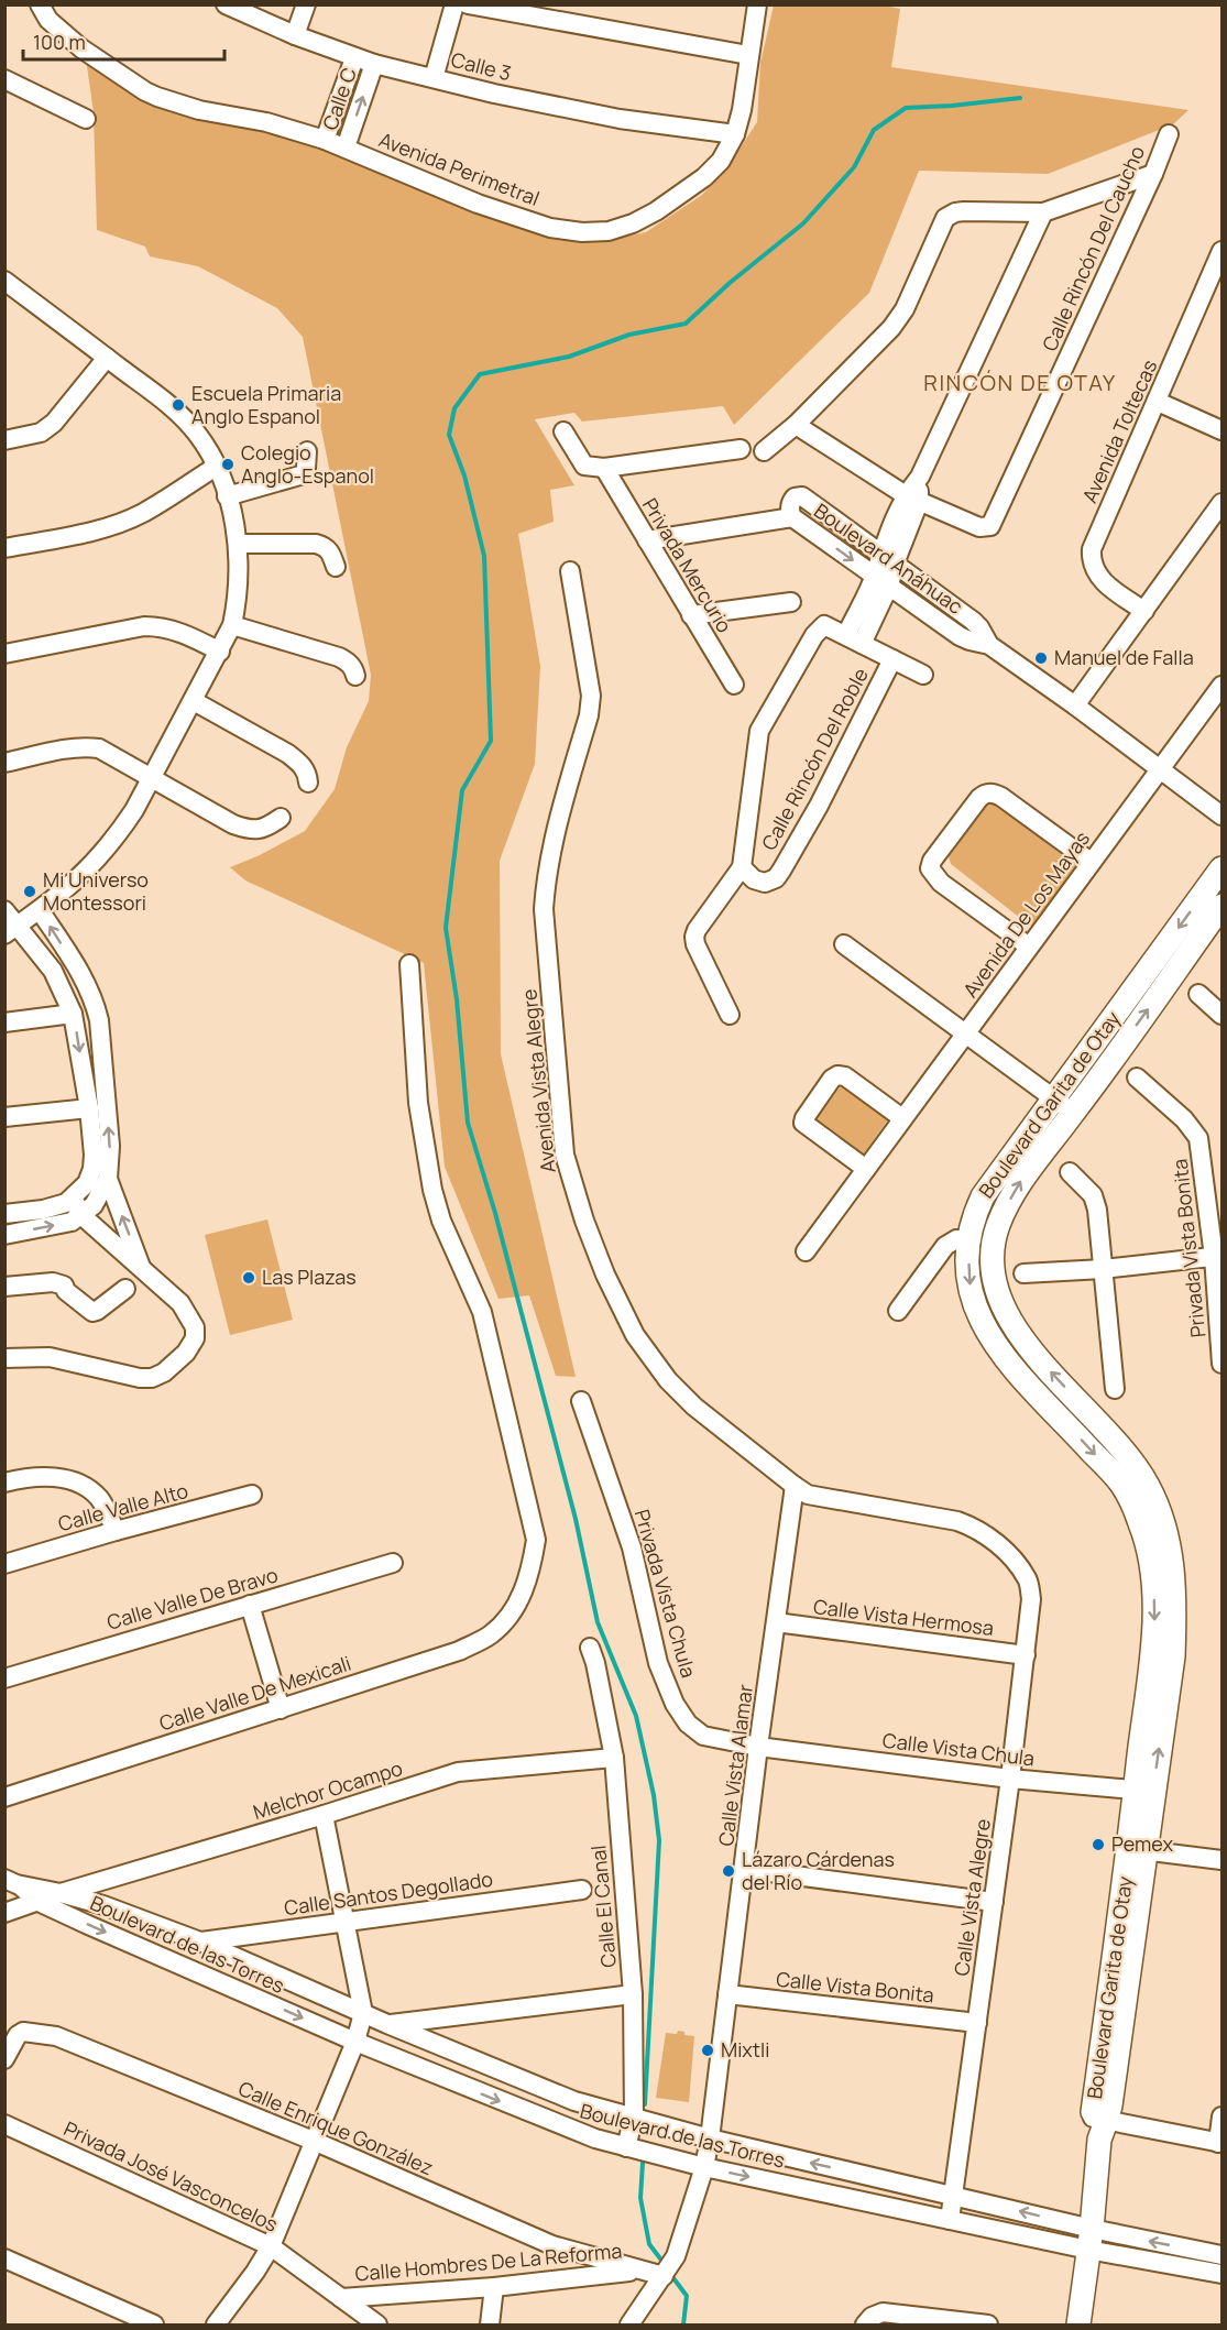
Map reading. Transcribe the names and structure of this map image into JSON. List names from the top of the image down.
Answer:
{
  "streets": {
    "main road": ["Boulevard Garita de Otay"],
    "street": [
      "Calle 3",
      "Calle C",
      "Avenida Perimetral",
      "Calle Rincón Del Caucho",
      "Avenida Toltecas",
      "Boulevard Anáhuac",
      "Privada Mercurio",
      "Calle Rincón Del Roble",
      "Avenida De Los Mayas",
      "Avenida Vista Alegre",
      "Privada Vista Bonita",
      "Calle Valle Alto",
      "Privada Vista Chula",
      "Calle Valle De Bravo",
      "Calle Vista Hermosa",
      "Calle Valle De Mexicali",
      "Calle Vista Chula",
      "Calle Vista Alamar",
      "Melchor Ocampo",
      "Calle Santos Degollado",
      "Calle Vista Alegre",
      "Calle El Canal",
      "Boulevard de las Torres",
      "Calle Vista Bonita",
      "Calle Enrique González",
      "Privada José Vasconcelos",
      "Calle Hombres De La Reforma"
    ]
  },
  "crossings": [
    ["Calle 3", "Calle C"],
    ["Calle 3", "Avenida Perimetral"],
    ["Calle C", "Avenida Perimetral"],
    ["Boulevard Anáhuac", "Avenida De Los Mayas"],
    ["Avenida Vista Alegre", "Calle Vista Alamar"],
    ["Avenida Vista Alegre", "Calle Vista Alegre"],
    ["Boulevard Garita de Otay", "Calle Vista Chula"],
    ["Boulevard Garita de Otay", "Boulevard de las Torres"],
    ["Privada Vista Chula", "Calle Vista Chula"],
    ["Privada Vista Chula", "Calle Vista Alamar"],
    ["Calle Vista Hermosa", "Calle Vista Alamar"],
    ["Calle Vista Hermosa", "Calle Vista Alegre"],
    ["Calle Vista Chula", "Calle Vista Alamar"],
    ["Calle Vista Chula", "Calle Vista Alegre"],
    ["Calle Vista Alamar", "Boulevard de las Torres"],
    ["Calle Vista Alamar", "Calle Vista Bonita"],
    ["Melchor Ocampo", "Calle El Canal"],
    ["Melchor Ocampo", "Boulevard de las Torres"],
    ["Calle Santos Degollado", "Boulevard de las Torres"],
    ["Calle Vista Alegre", "Boulevard de las Torres"],
    ["Calle Vista Alegre", "Calle Vista Bonita"],
    ["Calle El Canal", "Boulevard de las Torres"],
    ["Calle Enrique González", "Calle Hombres De La Reforma"],
    ["Privada José Vasconcelos", "Calle Hombres De La Reforma"]
  ],
  "districts": ["RINCÓN DE OTAY"],
  "places": [
    "Escuela Primaria Anglo Espanol",
    "Colegio Anglo-Espanol",
    "Manuel de Falla",
    "Mi Universo Montessori",
    "Las Plazas",
    "Pemex",
    "Lázaro Cárdenas del Río",
    "Mixtli"
  ],
  "scale_bar": "100 m"
}
